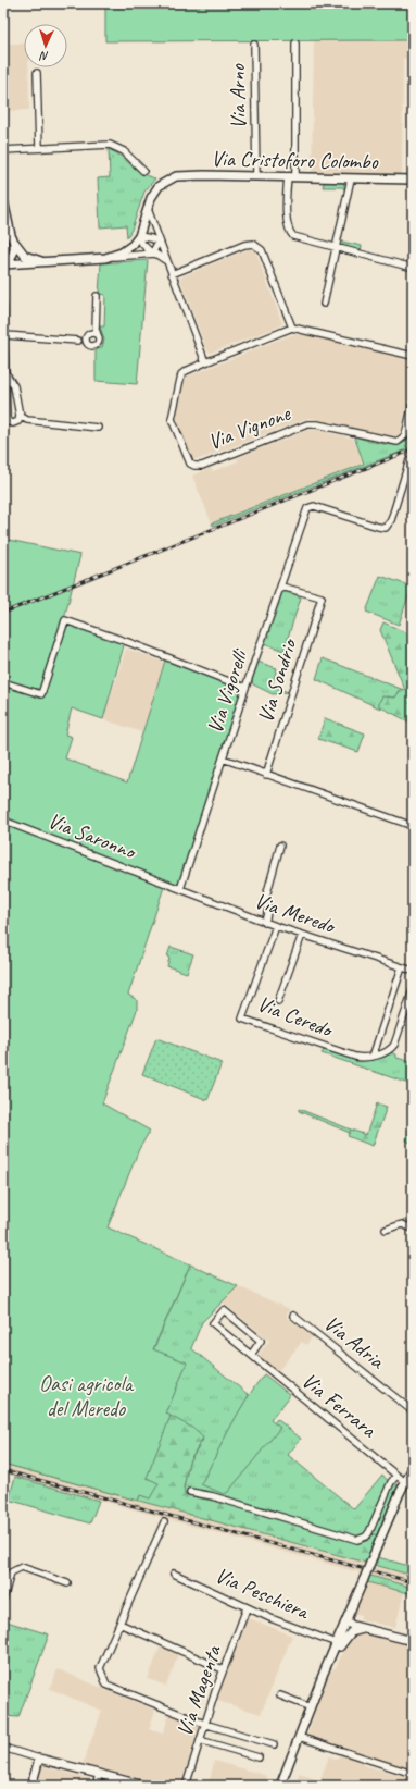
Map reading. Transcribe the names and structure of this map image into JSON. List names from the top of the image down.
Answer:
{
  "streets": {
    "street": [
      "Via Arno",
      "Via Cristoforo Colombo",
      "Via Vignone",
      "Via Sondrio",
      "Via Vigorelli",
      "Via Saronno",
      "Via Meredo",
      "Via Ceredo",
      "Via Adria",
      "Via Ferrara",
      "Via Peschiera",
      "Via Magenta"
    ]
  },
  "crossings": [
    ["Via Arno", "Via Cristoforo Colombo"],
    ["Via Sondrio", "Via Vigorelli"],
    ["Via Vigorelli", "Via Meredo"],
    ["Via Saronno", "Via Meredo"],
    ["Via Meredo", "Via Ceredo"],
    ["Via Peschiera", "Via Magenta"]
  ],
  "parks": ["Oasi agricola del Meredo"],
  "north": "bottom"
}
